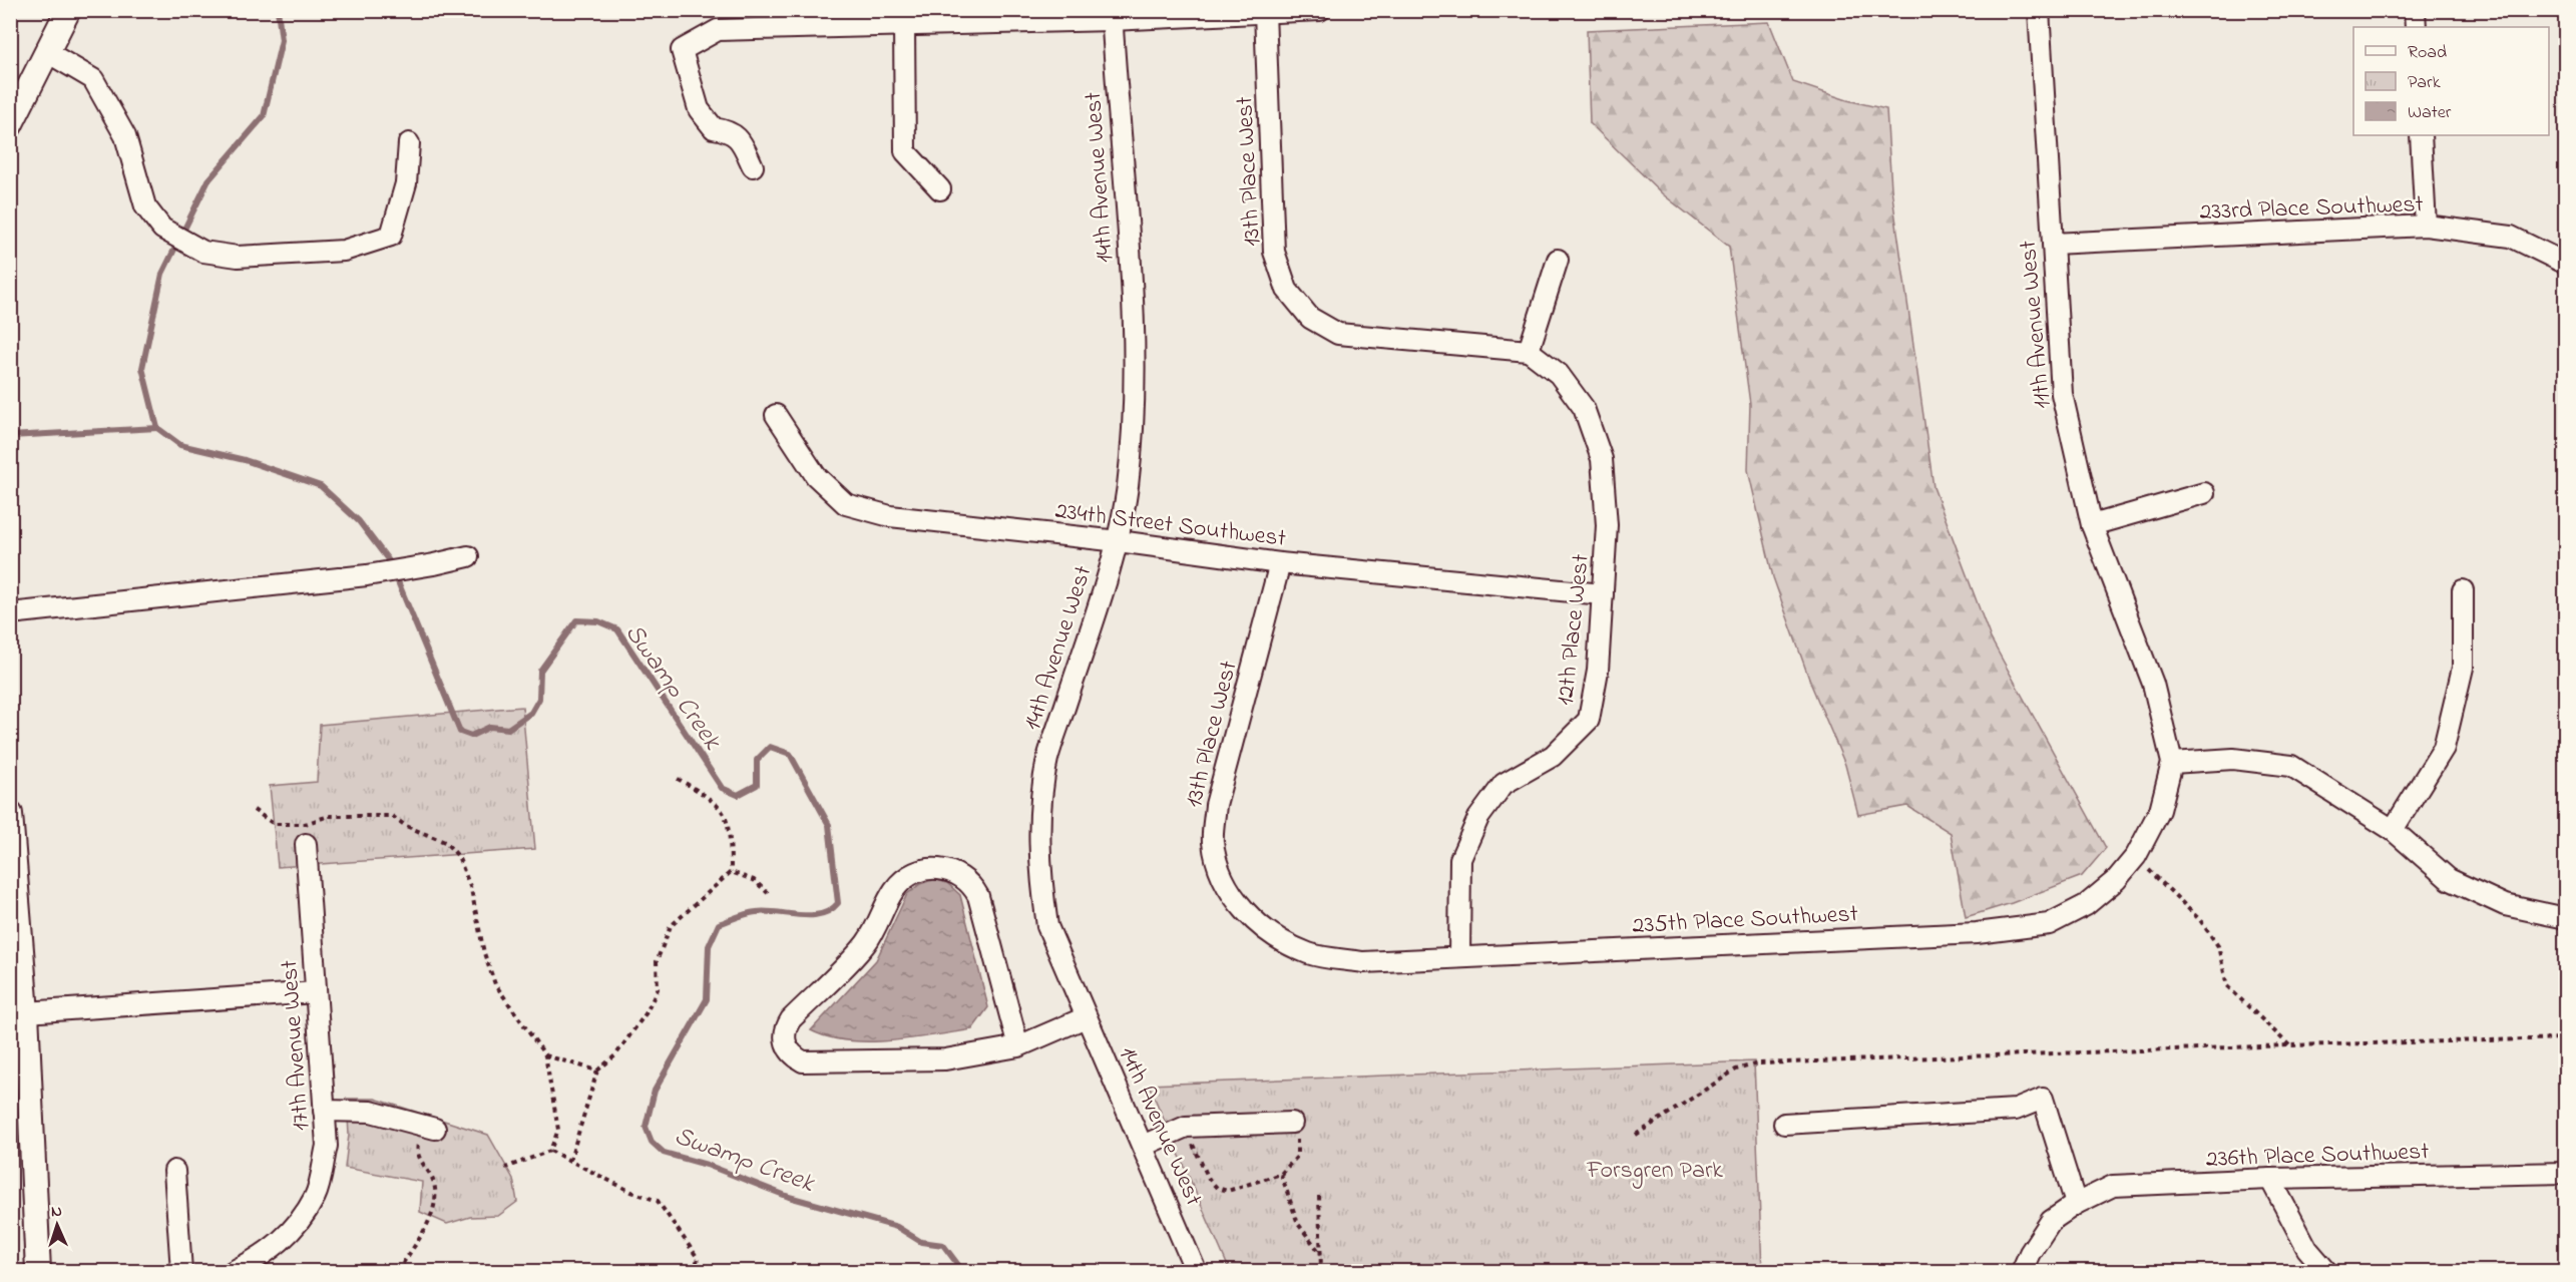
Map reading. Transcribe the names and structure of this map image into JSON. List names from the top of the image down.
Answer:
{
  "streets": {
    "street": [
      "13th Place West",
      "14th Avenue West",
      "233rd Place Southwest",
      "11th Avenue West",
      "234th Street Southwest",
      "12th Place West",
      "235th Place Southwest",
      "17th Avenue West",
      "236th Place Southwest"
    ]
  },
  "crossings": [
    ["13th Place West", "234th Street Southwest"],
    ["13th Place West", "12th Place West"],
    ["13th Place West", "235th Place Southwest"],
    ["14th Avenue West", "234th Street Southwest"],
    ["233rd Place Southwest", "11th Avenue West"],
    ["11th Avenue West", "235th Place Southwest"],
    ["234th Street Southwest", "12th Place West"],
    ["12th Place West", "235th Place Southwest"]
  ],
  "water": ["Swamp Creek"],
  "parks": ["Forsgren Park"],
  "legend": ["Road", "Park", "Water"],
  "north": "top"
}
